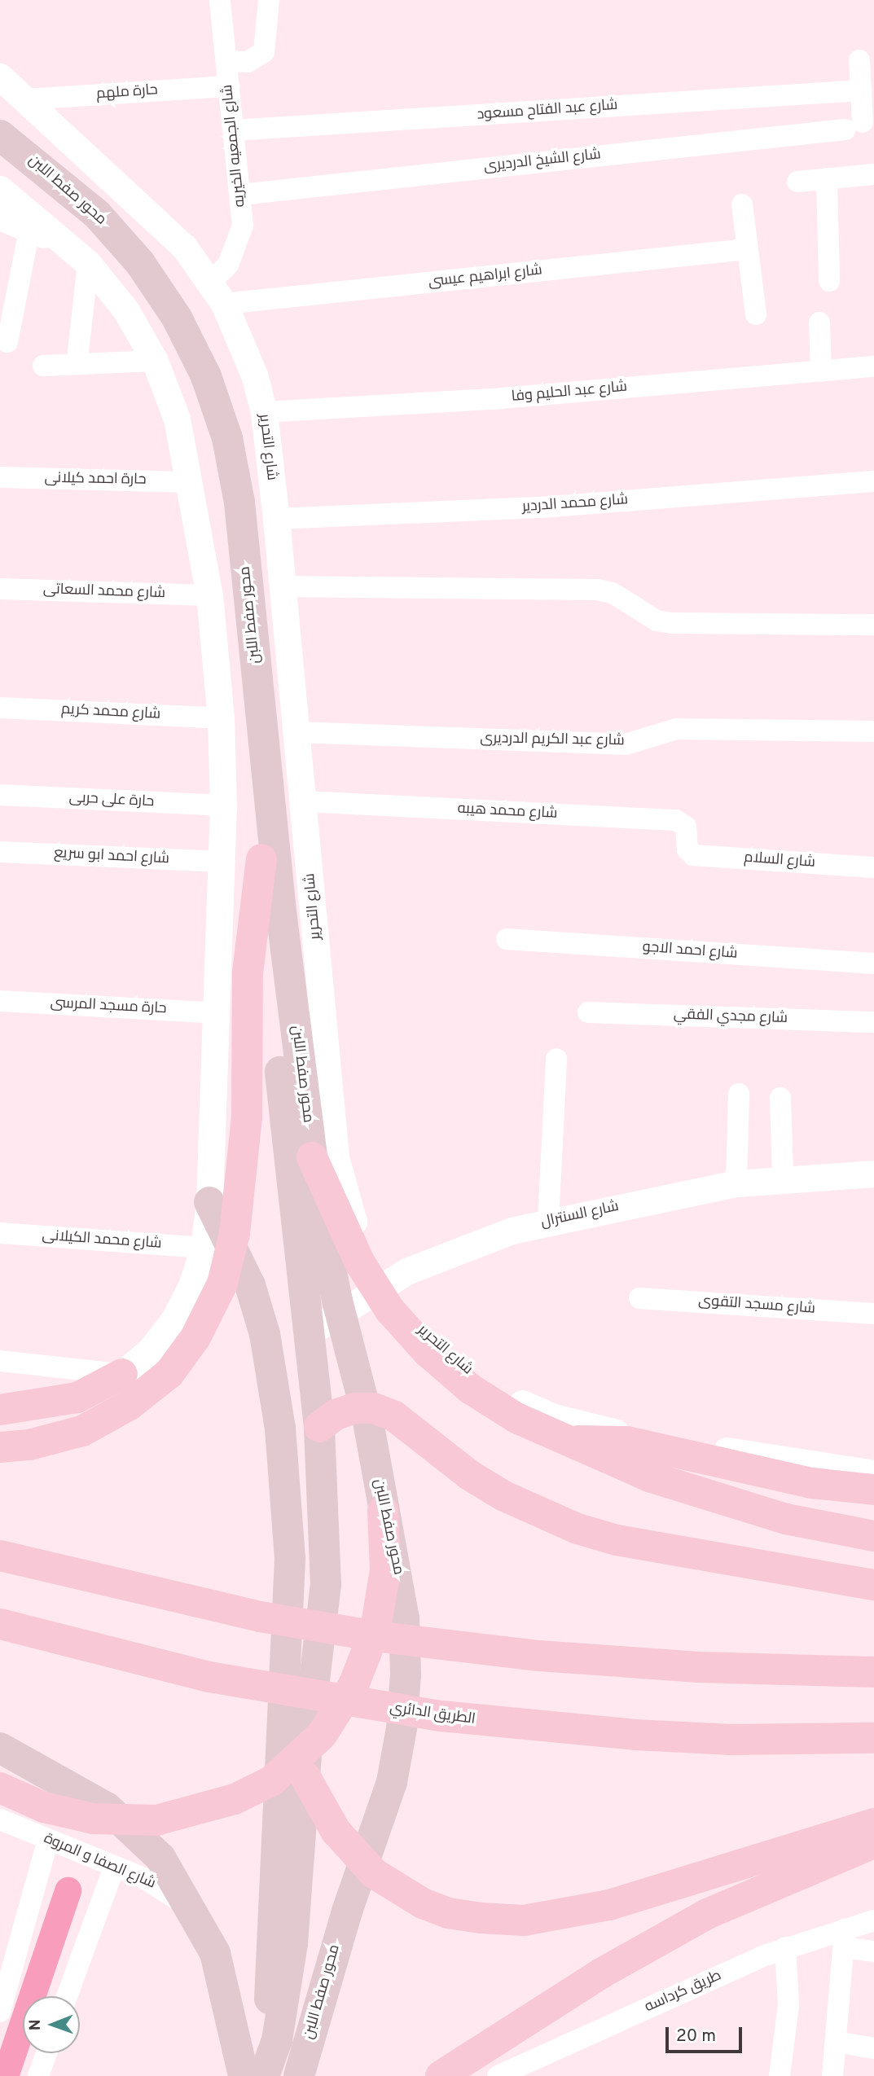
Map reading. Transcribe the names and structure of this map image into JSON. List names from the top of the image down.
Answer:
{
  "streets": {
    "highway": ["الطريق الدائري"],
    "main road": ["محور صفط اللبن"],
    "street": [
      "حارة ملهم",
      "شارع عبد الفتاح مسعود",
      "شارع الجمعيه الخيريه",
      "شارع الشيخ الدرديرى",
      "شارع ابراهيم عيسى",
      "شارع عبد الحليم وفا",
      "شارع التحرير",
      "حارة احمد كيلانى",
      "شارع محمد الدردير",
      "شارع محمد السعاتى",
      "شارع محمد كريم",
      "شارع عبد الكريم الدرديرى",
      "حارة على حربى",
      "شارع محمد هيبه",
      "شارع احمد ابو سريع",
      "شارع السلام",
      "شارع احمد الاجو",
      "حارة مسجد المرسى",
      "شارع مجدي الفقي",
      "شارع السنترال",
      "شارع محمد الكيلانى",
      "شارع مسجد التقوى",
      "شارع الصفا و المروة",
      "طريق كرداسه"
    ]
  },
  "crossings": [
    ["حارة ملهم", "شارع الجمعيه الخيريه"],
    ["حارة ملهم", "شارع التحرير"],
    ["شارع عبد الفتاح مسعود", "شارع الجمعيه الخيريه"],
    ["شارع عبد الفتاح مسعود", "شارع الشيخ الدرديرى"],
    ["شارع الجمعيه الخيريه", "شارع الشيخ الدرديرى"],
    ["شارع الجمعيه الخيريه", "شارع ابراهيم عيسى"],
    ["شارع الجمعيه الخيريه", "شارع التحرير"],
    ["محور صفط اللبن", "شارع السنترال"],
    ["شارع ابراهيم عيسى", "شارع التحرير"],
    ["شارع عبد الحليم وفا", "شارع التحرير"],
    ["شارع التحرير", "شارع محمد الدردير"],
    ["شارع التحرير", "شارع عبد الكريم الدرديرى"],
    ["شارع التحرير", "شارع محمد هيبه"],
    ["شارع التحرير", "شارع السنترال"],
    ["شارع محمد هيبه", "شارع السلام"]
  ],
  "scale_bar": "20 m",
  "north": "left"
}
